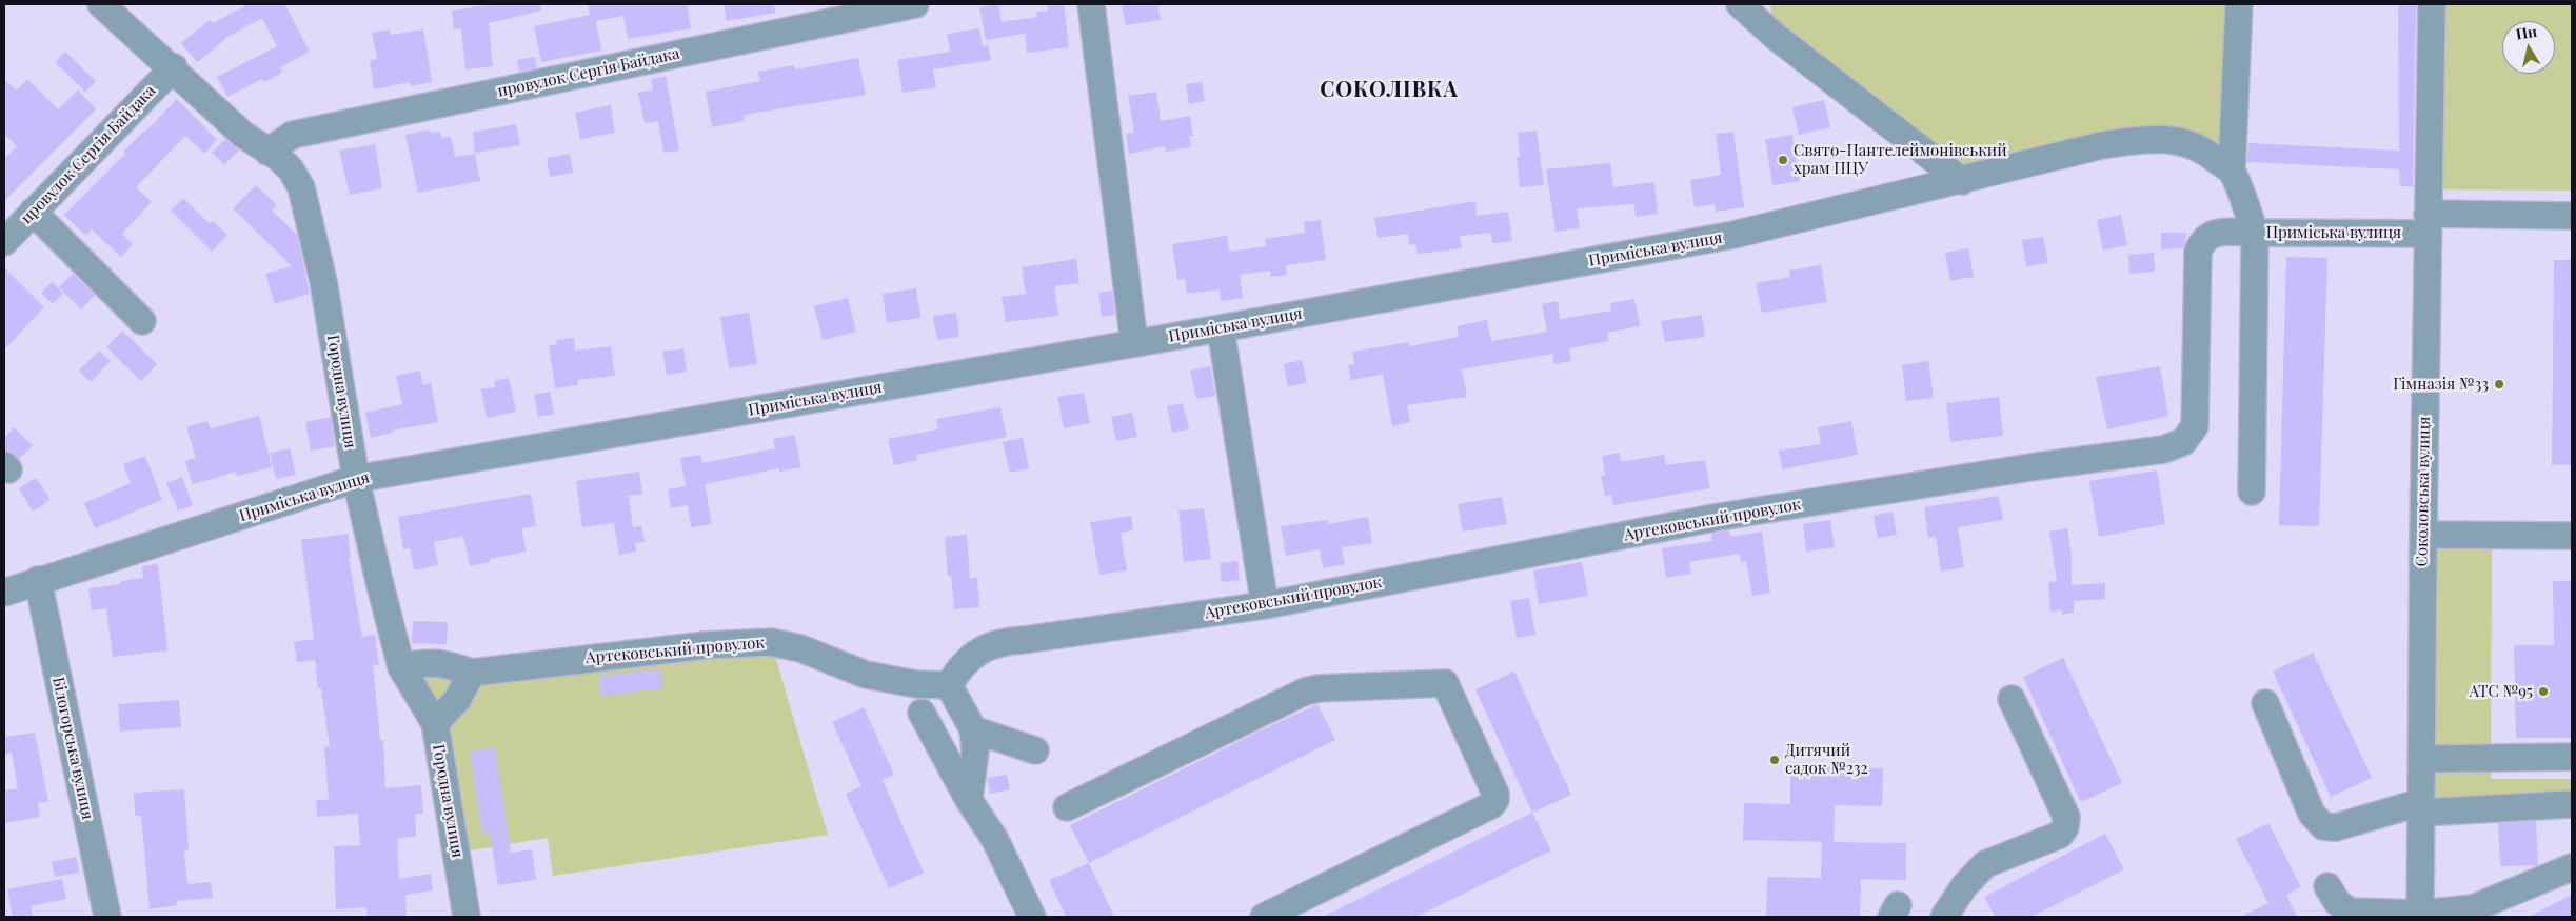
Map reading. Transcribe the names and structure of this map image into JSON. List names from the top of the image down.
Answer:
{
  "streets": {
    "street": [
      "провулок Сергія Байдака",
      "Приміська вулиця",
      "Городна вулиця",
      "Соколовська вулиця",
      "Артековський провулок",
      "Білогорська вулиця"
    ]
  },
  "crossings": [
    ["провулок Сергія Байдака", "Городна вулиця"],
    ["Приміська вулиця", "Городна вулиця"],
    ["Приміська вулиця", "Соколовська вулиця"],
    ["Приміська вулиця", "Артековський провулок"],
    ["Приміська вулиця", "Білогорська вулиця"],
    ["Городна вулиця", "Артековський провулок"]
  ],
  "districts": ["СОКОЛІВКА"],
  "places": [
    "Свято-Пантелеймонівський храм ПЦУ",
    "Гімназія №33",
    "АТС №95",
    "Дитячий садок №232"
  ],
  "north": "top"
}
